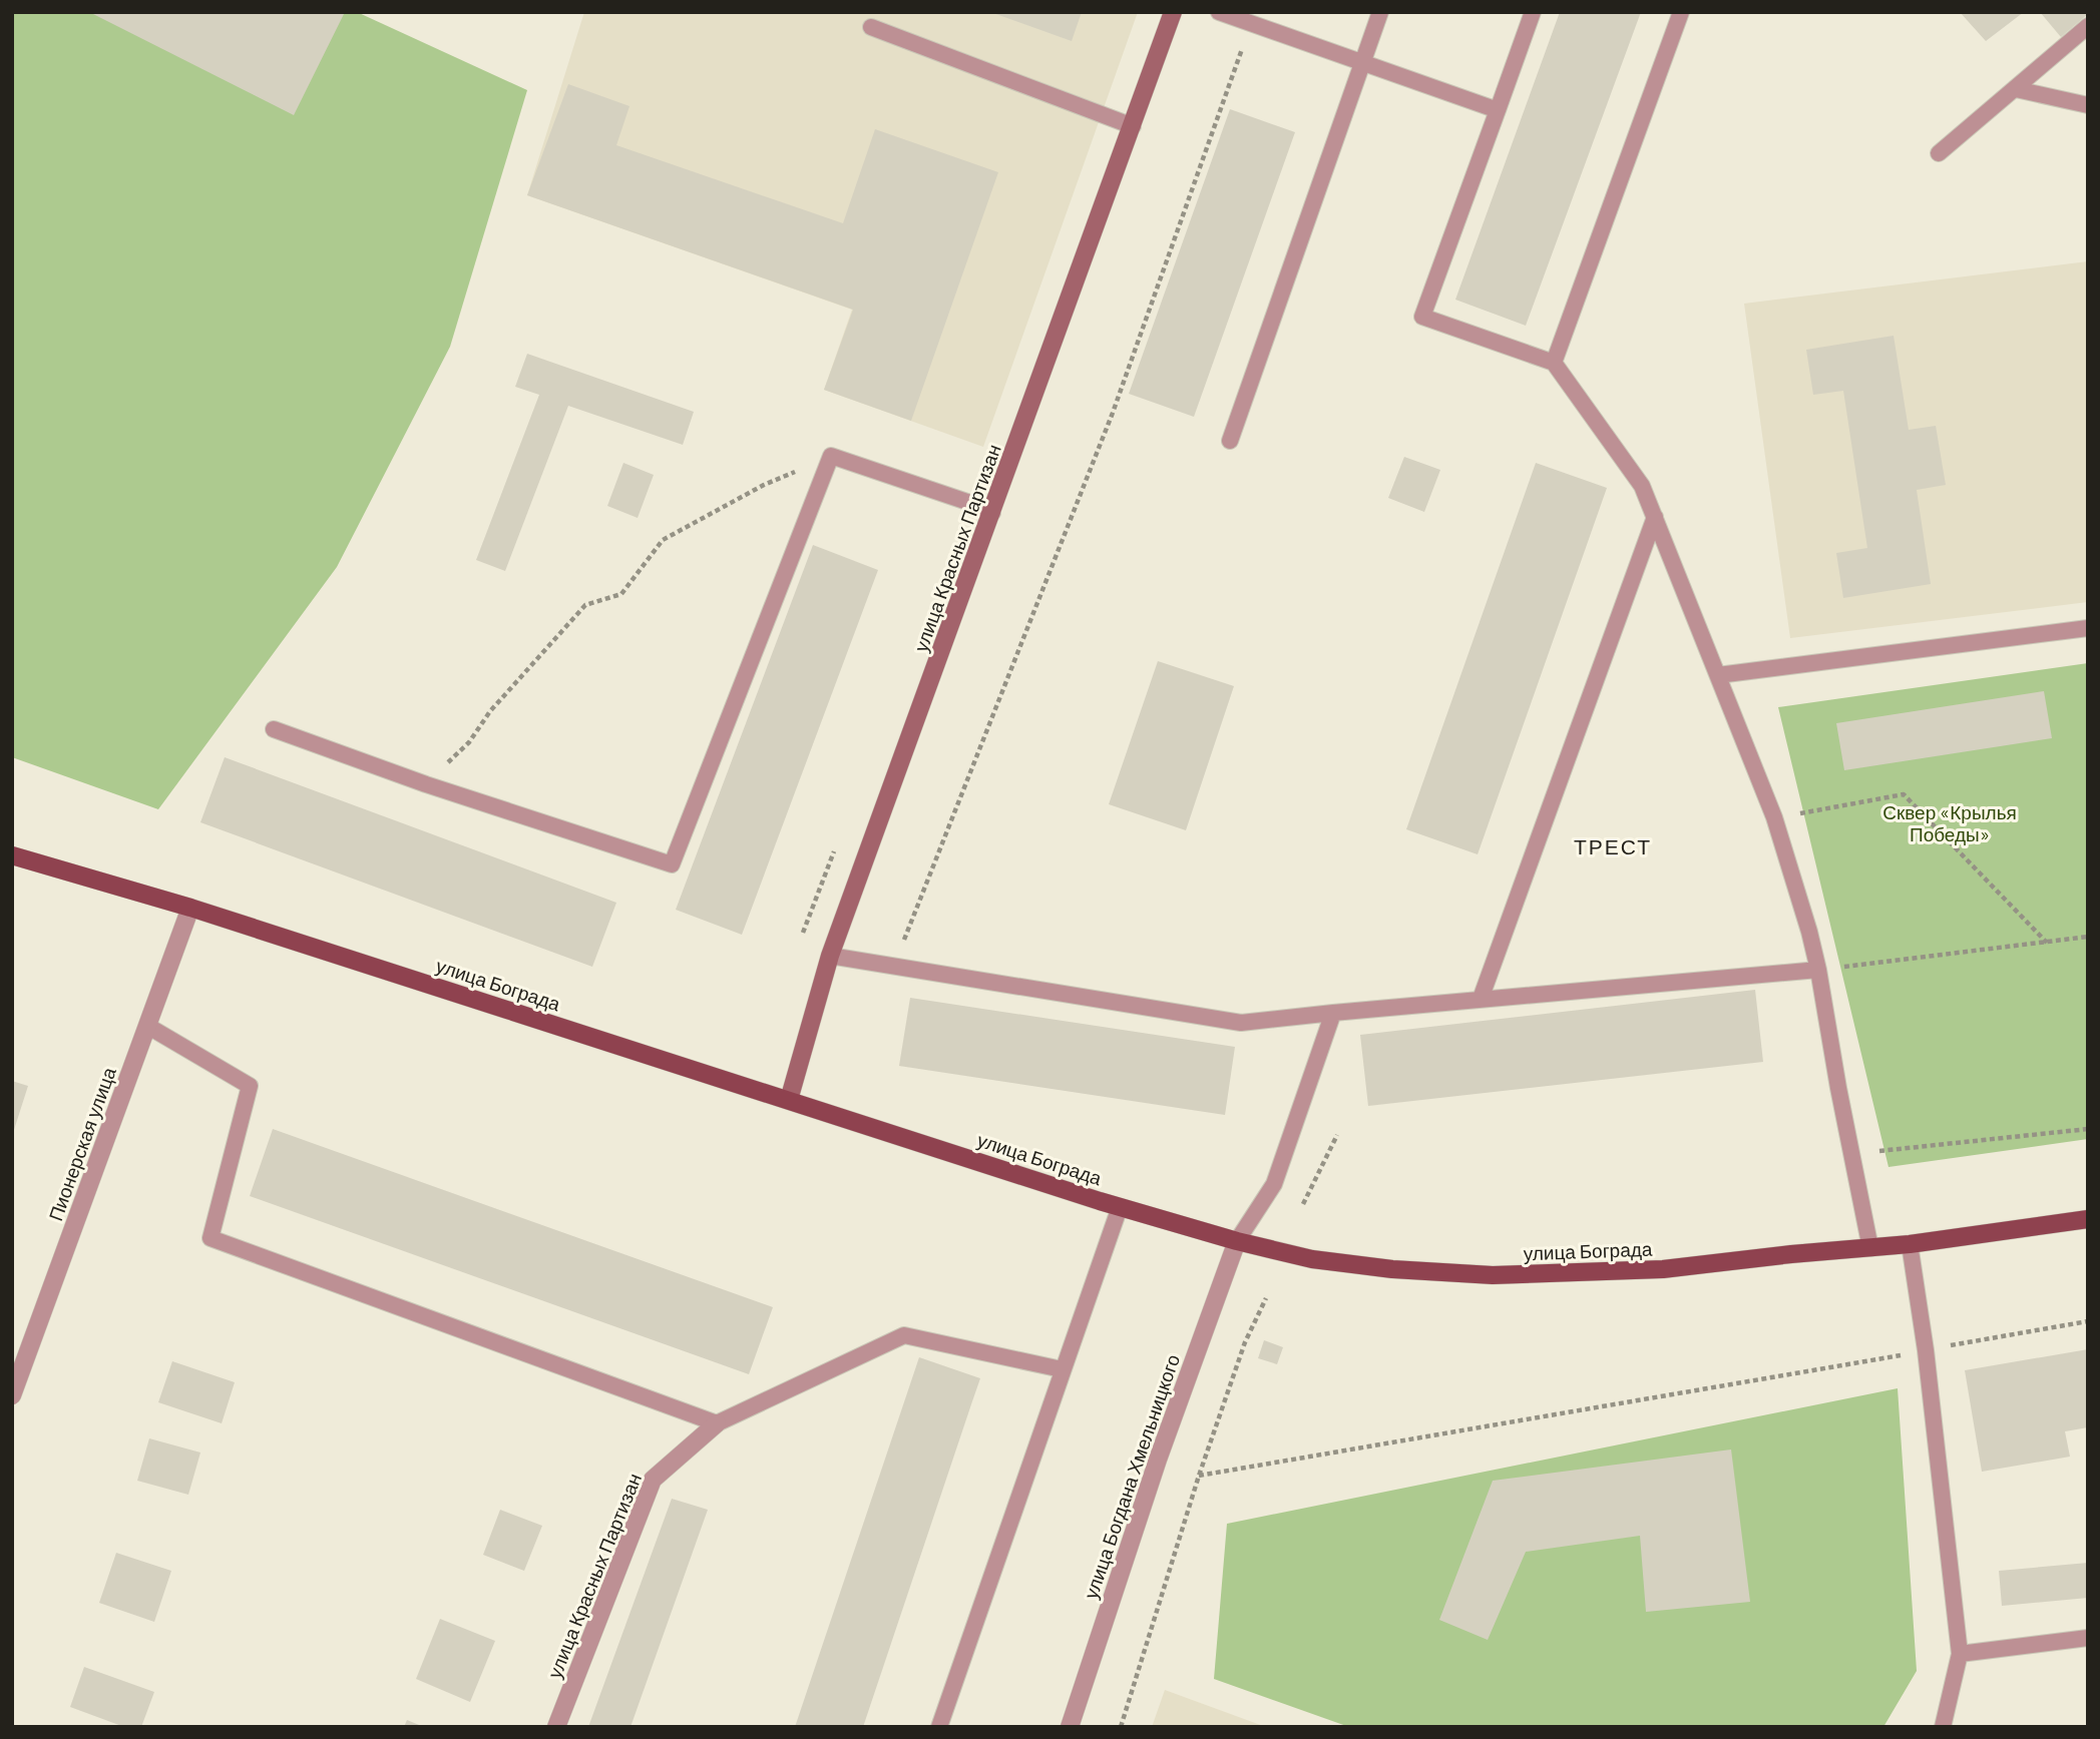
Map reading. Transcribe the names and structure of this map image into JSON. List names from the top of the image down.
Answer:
{
  "streets": {
    "main road": ["улица Красных Партизан", "улица Бограда"],
    "street": ["Пионерская улица", "улица Богдана Хмельницкого"]
  },
  "crossings": [
    ["улица Красных Партизан", "улица Бограда"],
    ["улица Бограда", "Пионерская улица"],
    ["улица Бограда", "улица Богдана Хмельницкого"]
  ],
  "districts": ["ТРЕСТ"],
  "parks": ["Сквер «Крылья Победы»"]
}
